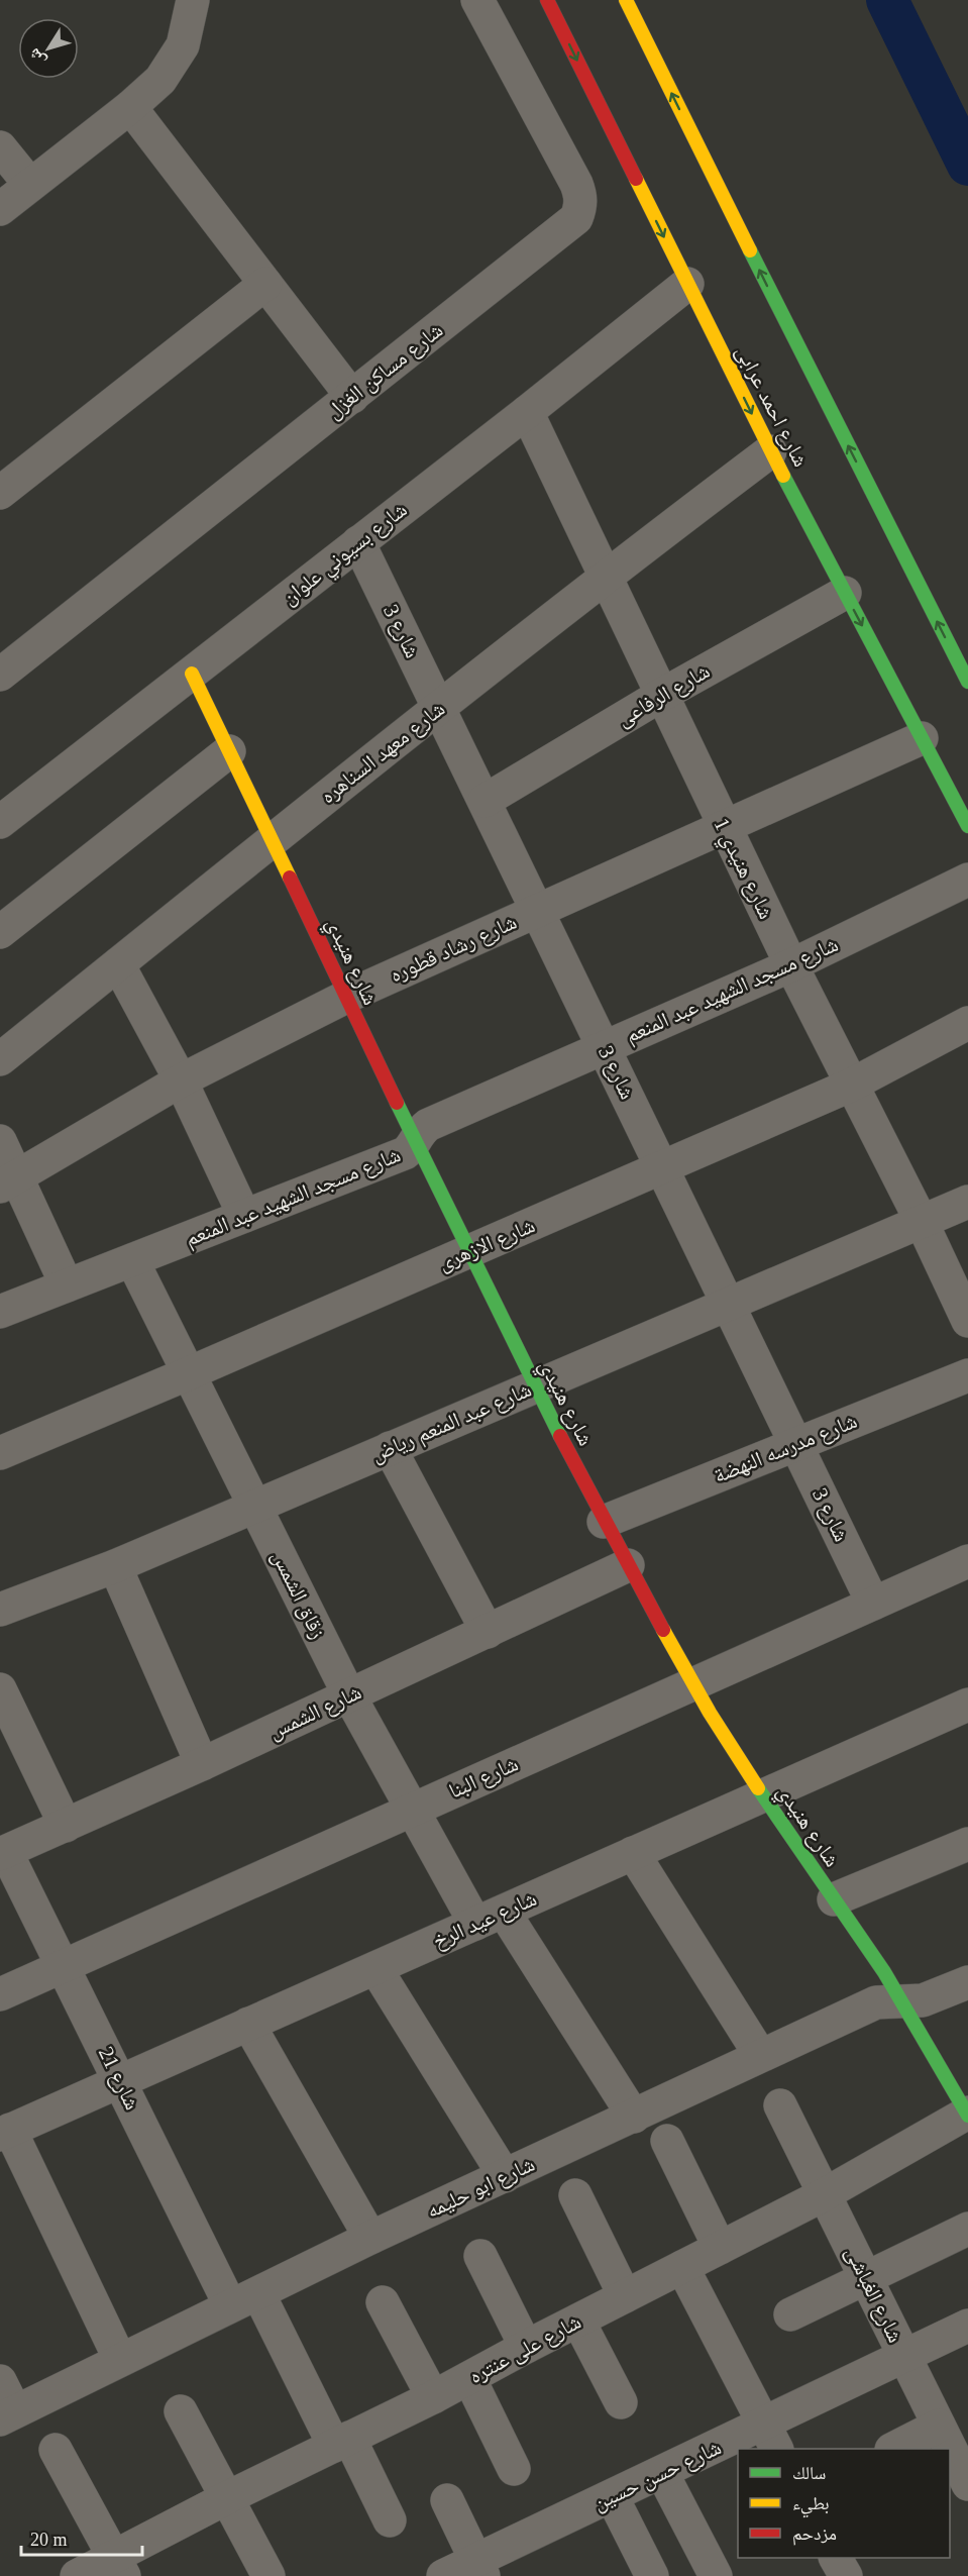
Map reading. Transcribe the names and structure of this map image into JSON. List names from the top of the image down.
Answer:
{
  "streets": {
    "main road": ["شارع احمد عرابى", "شارع هنيدي"],
    "street": [
      "شارع مساكن الغزل",
      "شارع بسيوني علوان",
      "شارع 3",
      "شارع الرفاعى",
      "شارع معهد السناهره",
      "شارع هنيدي 1",
      "شارع رشاد قطوره",
      "شارع مسجد الشهيد عبد المنعم",
      "شارع الازهرى",
      "شارع عبد المنعم رياض",
      "شارع مدرسه النهضة",
      "زقاق الشمس",
      "شارع الشمس",
      "شارع البنا",
      "شارع عيد الرخ",
      "شارع 21",
      "شارع ابو حليمه",
      "شارع الغباشى",
      "شارع على عنتره",
      "شارع حسن حسين"
    ]
  },
  "crossings": [
    ["شارع احمد عرابى", "شارع بسيوني علوان"],
    ["شارع احمد عرابى", "شارع الرفاعى"],
    ["شارع احمد عرابى", "شارع معهد السناهره"],
    ["شارع احمد عرابى", "شارع رشاد قطوره"],
    ["شارع بسيوني علوان", "شارع 3"],
    ["شارع بسيوني علوان", "شارع هنيدي 1"],
    ["شارع بسيوني علوان", "شارع هنيدي"],
    ["شارع 3", "شارع الرفاعى"],
    ["شارع 3", "شارع معهد السناهره"],
    ["شارع 3", "شارع رشاد قطوره"],
    ["شارع 3", "شارع مسجد الشهيد عبد المنعم"],
    ["شارع 3", "شارع الازهرى"],
    ["شارع 3", "شارع عبد المنعم رياض"],
    ["شارع 3", "شارع مدرسه النهضة"],
    ["شارع 3", "شارع البنا"],
    ["شارع الرفاعى", "شارع هنيدي 1"],
    ["شارع معهد السناهره", "شارع هنيدي 1"],
    ["شارع معهد السناهره", "شارع هنيدي"],
    ["شارع هنيدي 1", "شارع رشاد قطوره"],
    ["شارع هنيدي 1", "شارع مسجد الشهيد عبد المنعم"],
    ["شارع هنيدي 1", "شارع الازهرى"],
    ["شارع هنيدي 1", "شارع عبد المنعم رياض"],
    ["شارع رشاد قطوره", "شارع هنيدي"],
    ["شارع هنيدي", "شارع مسجد الشهيد عبد المنعم"],
    ["شارع هنيدي", "شارع الازهرى"],
    ["شارع هنيدي", "شارع عبد المنعم رياض"],
    ["شارع هنيدي", "شارع مدرسه النهضة"],
    ["شارع هنيدي", "شارع الشمس"],
    ["شارع هنيدي", "شارع البنا"],
    ["شارع هنيدي", "شارع عيد الرخ"],
    ["شارع هنيدي", "شارع ابو حليمه"],
    ["شارع هنيدي", "شارع على عنتره"],
    ["شارع مسجد الشهيد عبد المنعم", "زقاق الشمس"],
    ["شارع الازهرى", "زقاق الشمس"],
    ["شارع عبد المنعم رياض", "زقاق الشمس"],
    ["زقاق الشمس", "شارع الشمس"],
    ["زقاق الشمس", "شارع البنا"],
    ["زقاق الشمس", "شارع عيد الرخ"],
    ["زقاق الشمس", "شارع ابو حليمه"],
    ["شارع الشمس", "شارع 21"],
    ["شارع البنا", "شارع 21"],
    ["شارع عيد الرخ", "شارع 21"],
    ["شارع 21", "شارع ابو حليمه"],
    ["شارع 21", "شارع على عنتره"],
    ["شارع الغباشى", "شارع على عنتره"],
    ["شارع الغباشى", "شارع حسن حسين"]
  ],
  "legend": ["سالك", "بطيء", "مزدحم"],
  "scale_bar": "20 m",
  "north": "bottom left"
}
